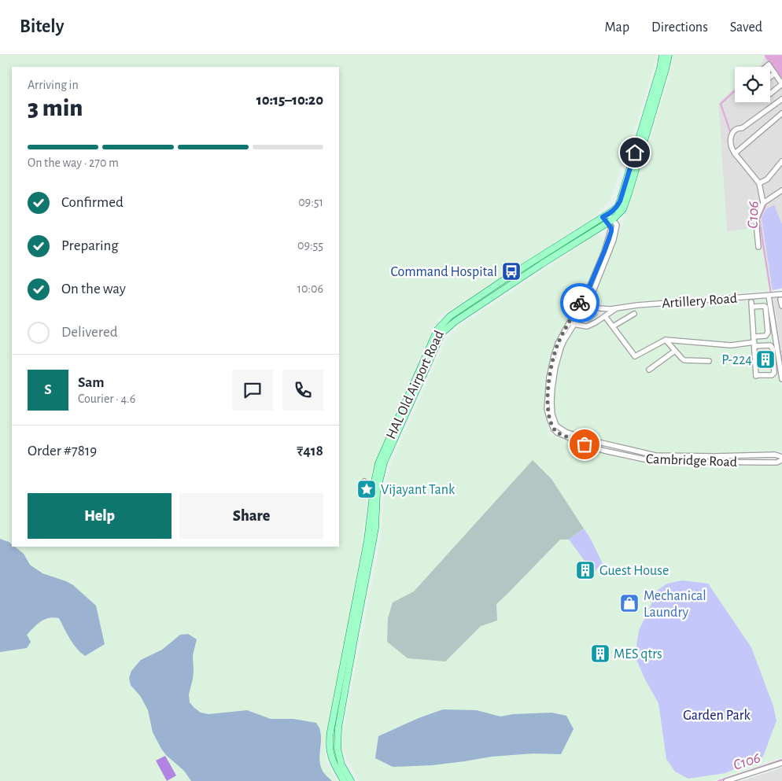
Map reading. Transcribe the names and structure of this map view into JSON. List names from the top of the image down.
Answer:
{
  "streets": {
    "main road": ["HAL Old Airport Road"],
    "street": ["Artillery Road", "Cambridge Road"]
  },
  "crossings": [
    ["Artillery Road", "Cambridge Road"],
    ["HAL Old Airport Road", "Cambridge Road"]
  ],
  "water": ["C106"],
  "parks": ["Garden Park"],
  "places": {
    "bus stop": ["Command Hospital"],
    "building": ["P-224", "Guest House", "MES qtrs"],
    "place": ["Vijayant Tank"],
    "shop": ["Mechanical Laundry"]
  },
  "page": {
    "header": "Bitely",
    "nav": ["Map", "Directions", "Saved"],
    "heading": ["3 min", "Arriving in", "10:15–10:20"],
    "panel": [
      "Sam",
      "Courier · 4.6",
      "Order #7819",
      "₹418"
    ],
    "bar": "On the way · 270 m",
    "list": [
      ["Confirmed", "09:51"],
      ["Preparing", "09:55"],
      ["On the way", "10:06"],
      "Delivered"
    ],
    "round": "S",
    "buttons": ["Help", "Share"]
  }
}
